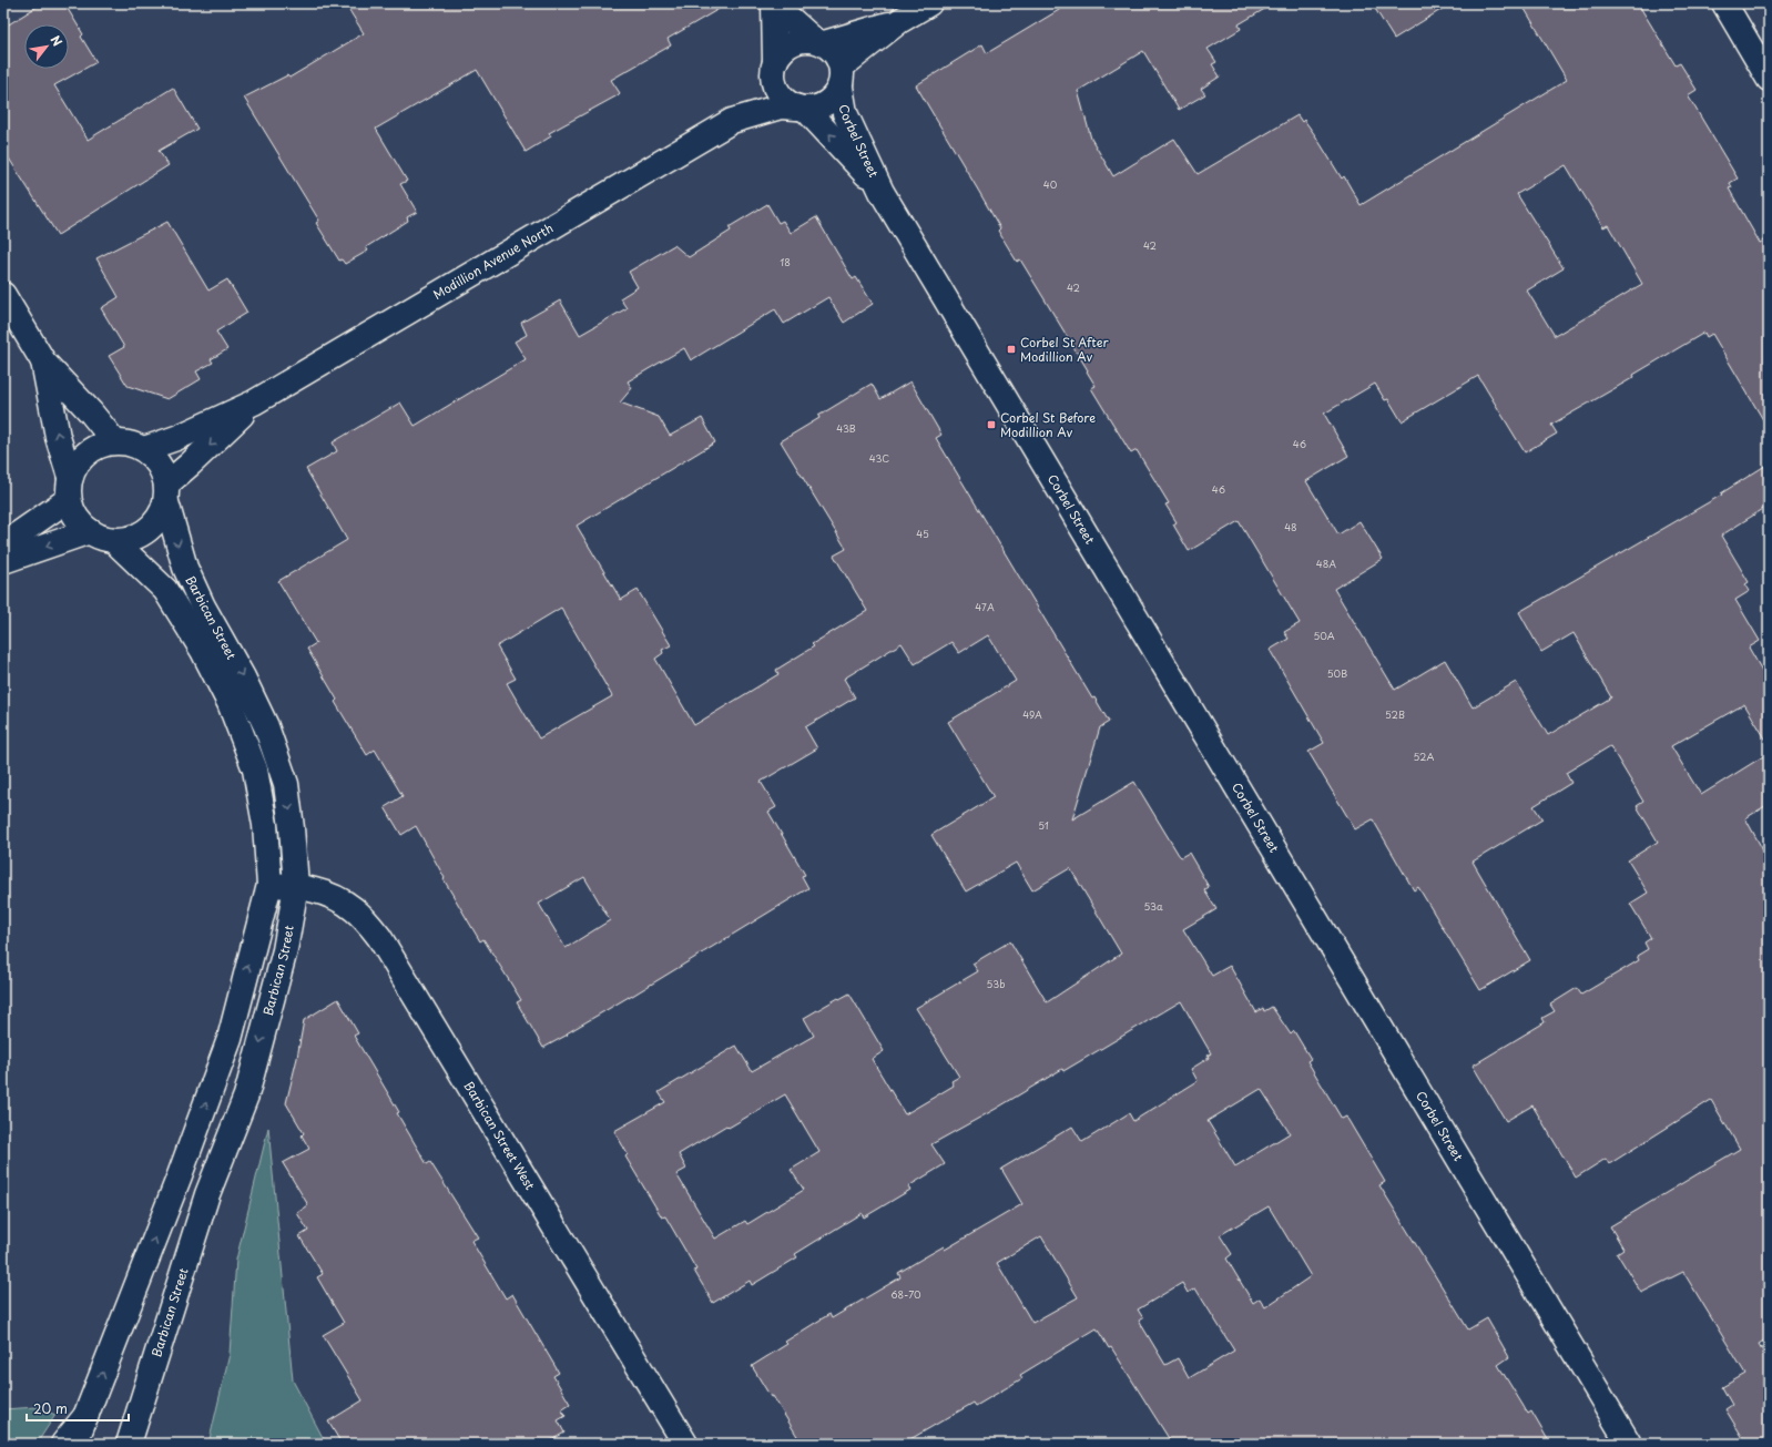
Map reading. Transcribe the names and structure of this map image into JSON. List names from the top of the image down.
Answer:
{
  "streets": {
    "main road": [
      "Corbel Street",
      "Modillion Avenue North",
      "Barbican Street",
      "Barbican Street West"
    ]
  },
  "crossings": [
    ["Corbel Street", "Modillion Avenue North"],
    ["Modillion Avenue North", "Barbican Street"],
    ["Barbican Street", "Barbican Street West"]
  ],
  "places": {
    "transit": ["Corbel St After Modillion Av", "Corbel St Before Modillion Av"]
  },
  "house_numbers": [
    "40",
    "42",
    "18",
    "42",
    "43B",
    "46",
    "43C",
    "46",
    "48",
    "45",
    "48A",
    "47A",
    "50A",
    "50B",
    "49A",
    "52B",
    "52A",
    "51",
    "53a",
    "53b",
    "68-70"
  ],
  "scale_bar": "20 m",
  "north": "top right"
}
